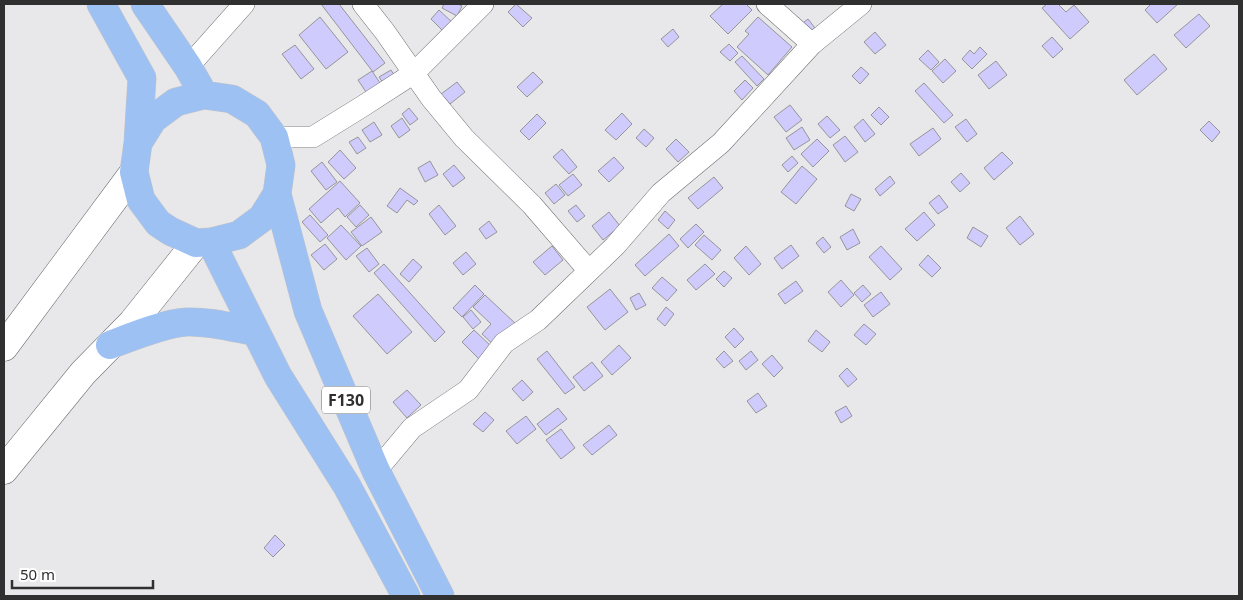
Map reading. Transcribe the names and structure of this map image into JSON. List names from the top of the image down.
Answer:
{
  "streets": {
    "main road": ["F130"]
  },
  "scale_bar": "50 m"
}
